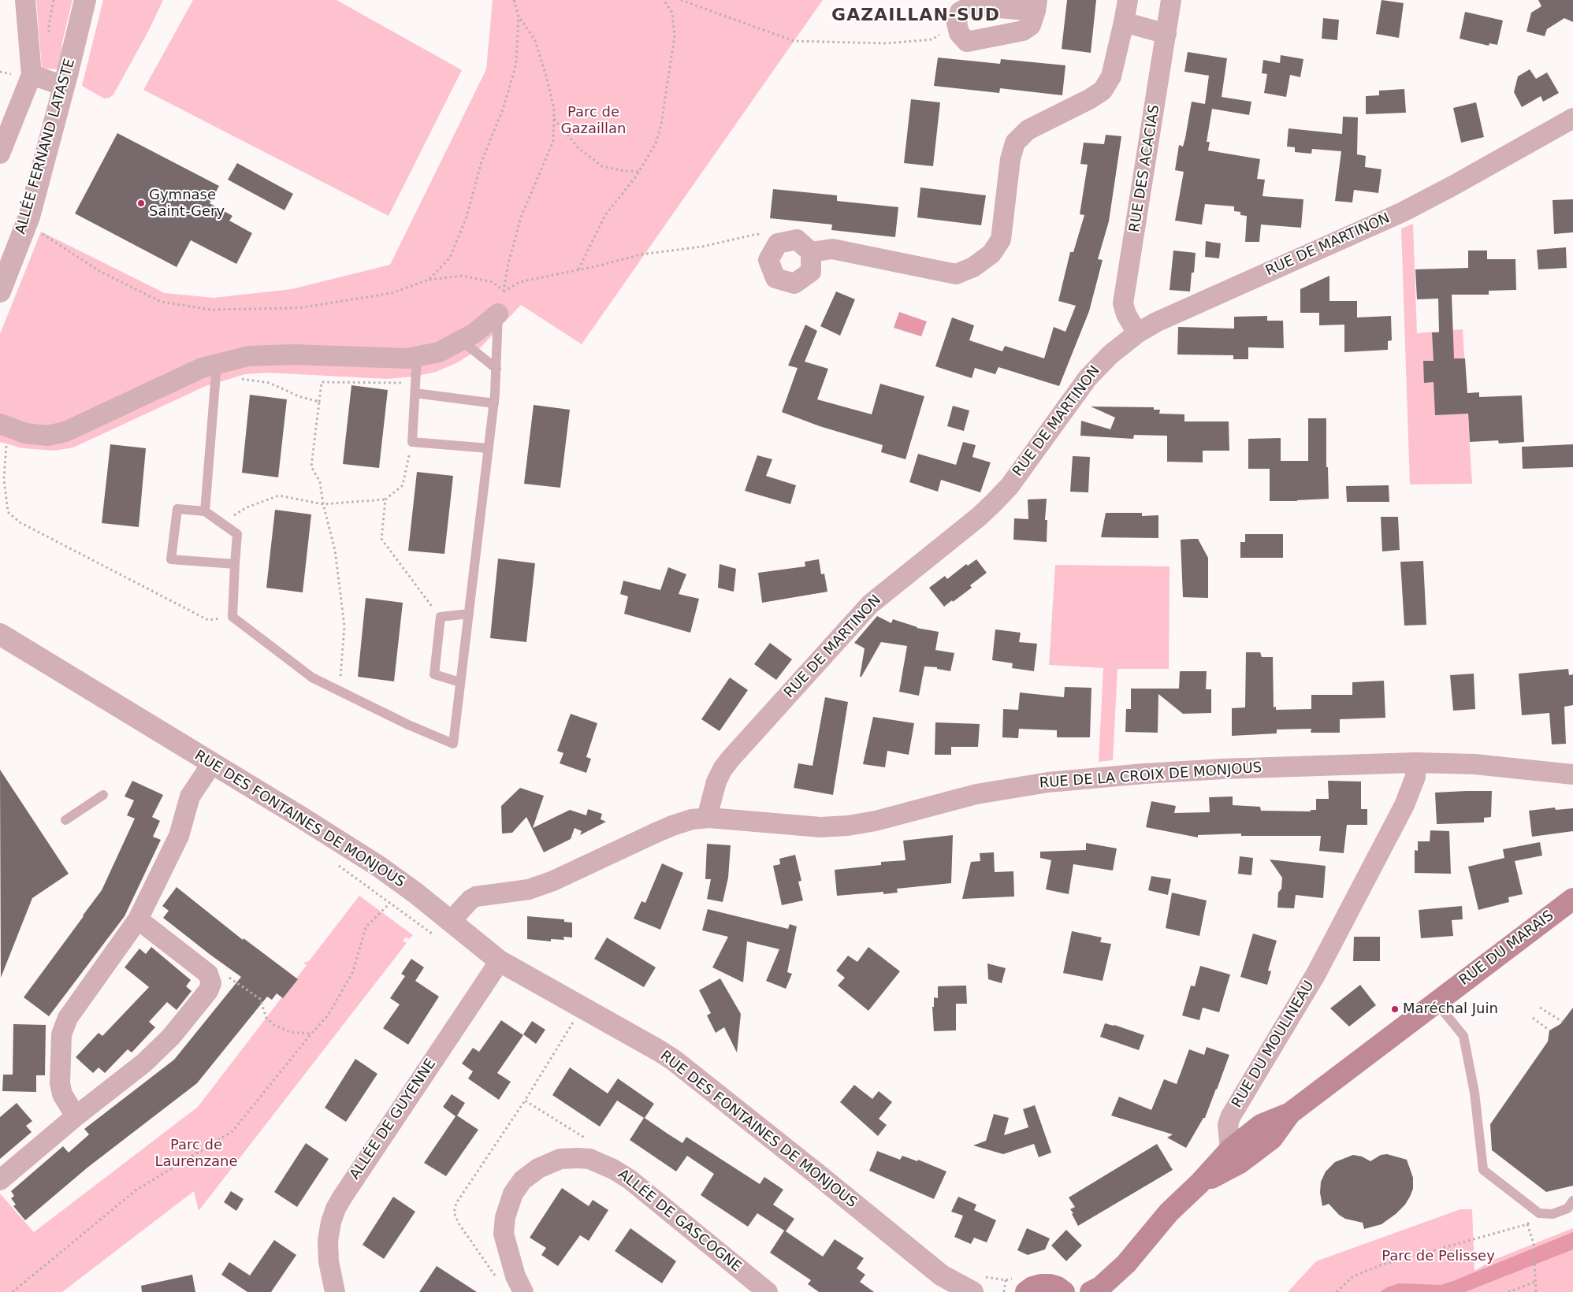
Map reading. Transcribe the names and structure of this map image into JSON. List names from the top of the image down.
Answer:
{
  "streets": {
    "main road": ["RUE DU MARAIS"],
    "street": [
      "ALLÉE FERNAND LATASTE",
      "RUE DES ACACIAS",
      "RUE DE MARTINON",
      "RUE DE LA CROIX DE MONJOUS",
      "RUE DES FONTAINES DE MONJOUS",
      "RUE DU MOULINEAU",
      "ALLÉE DE GUYENNE",
      "ALLÉE DE GASCOGNE"
    ]
  },
  "crossings": [
    ["RUE DES ACACIAS", "RUE DE MARTINON"],
    ["RUE DE MARTINON", "RUE DE LA CROIX DE MONJOUS"],
    ["RUE DE LA CROIX DE MONJOUS", "RUE DES FONTAINES DE MONJOUS"],
    ["RUE DE LA CROIX DE MONJOUS", "RUE DU MOULINEAU"],
    ["RUE DES FONTAINES DE MONJOUS", "ALLÉE DE GUYENNE"],
    ["RUE DU MARAIS", "RUE DU MOULINEAU"]
  ],
  "districts": ["GAZAILLAN-SUD"],
  "parks": ["Parc de Gazaillan", "Parc de Laurenzane", "Parc de Pelissey"],
  "places": ["Gymnase Saint-Gery", "Maréchal Juin"]
}
